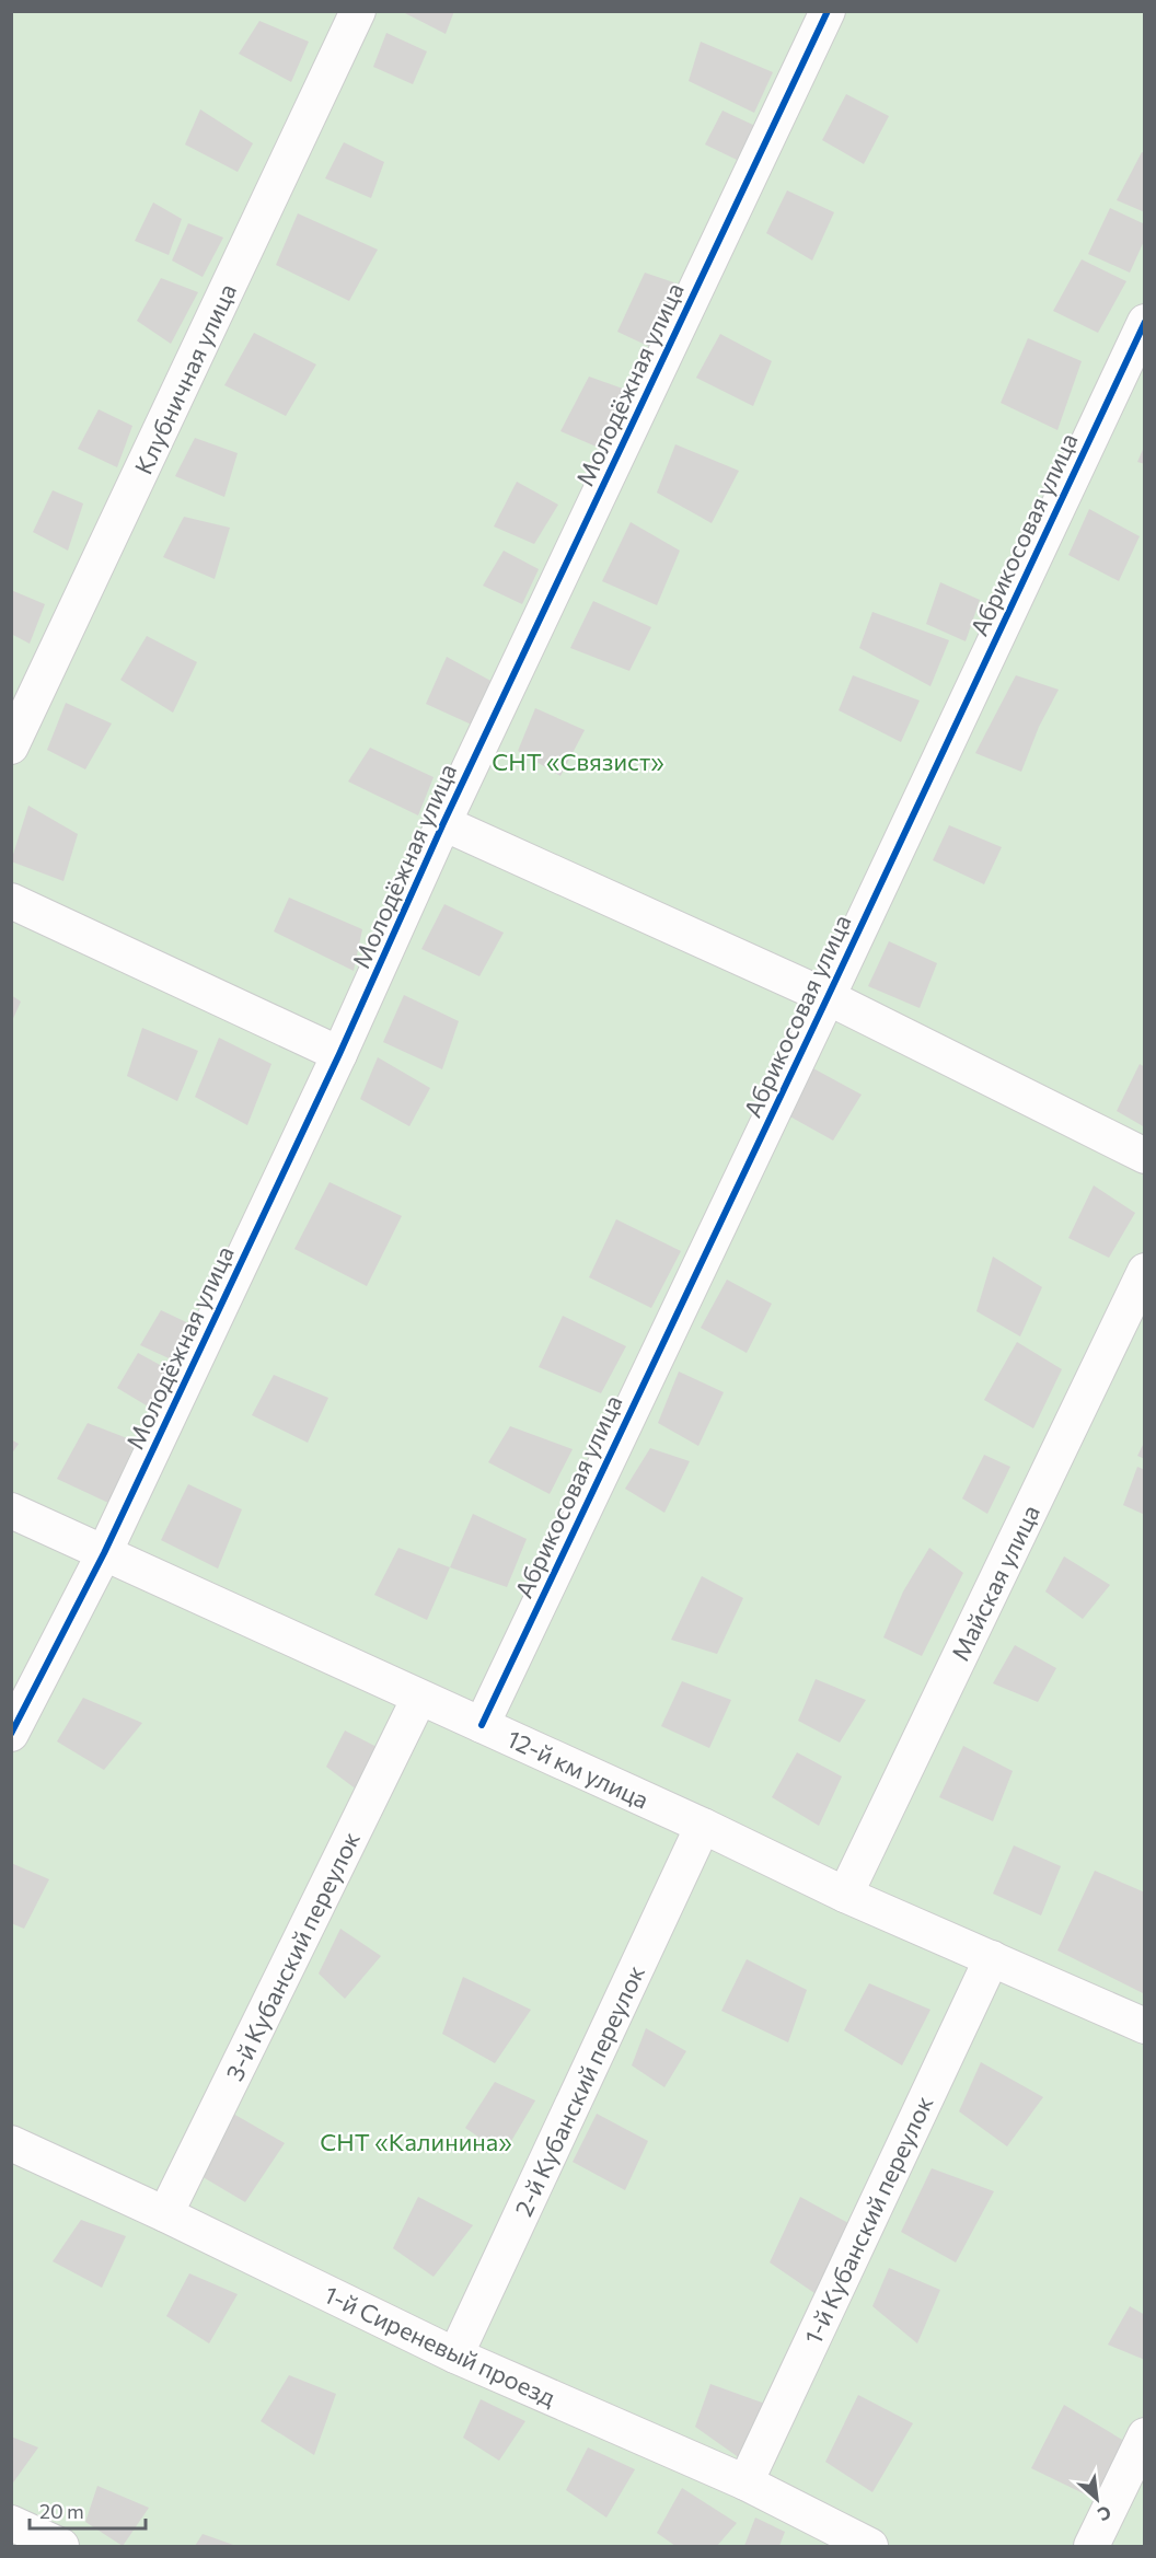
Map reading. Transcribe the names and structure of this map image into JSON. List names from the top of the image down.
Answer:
{
  "streets": {
    "street": [
      "Клубничная улица",
      "Молодёжная улица",
      "Абрикосовая улица",
      "Майская улица",
      "12-й км улица",
      "3-й Кубанский переулок",
      "2-й Кубанский переулок",
      "1-й Кубанский переулок",
      "1-й Сиреневый проезд"
    ]
  },
  "crossings": [
    ["Молодёжная улица", "12-й км улица"],
    ["Абрикосовая улица", "12-й км улица"],
    ["Майская улица", "12-й км улица"],
    ["12-й км улица", "3-й Кубанский переулок"],
    ["12-й км улица", "2-й Кубанский переулок"],
    ["12-й км улица", "1-й Кубанский переулок"],
    ["3-й Кубанский переулок", "1-й Сиреневый проезд"],
    ["2-й Кубанский переулок", "1-й Сиреневый проезд"],
    ["1-й Кубанский переулок", "1-й Сиреневый проезд"]
  ],
  "parks": ["СНТ «Связист»", "СНТ «Калинина»"],
  "scale_bar": "20 m",
  "north": "bottom right"
}
